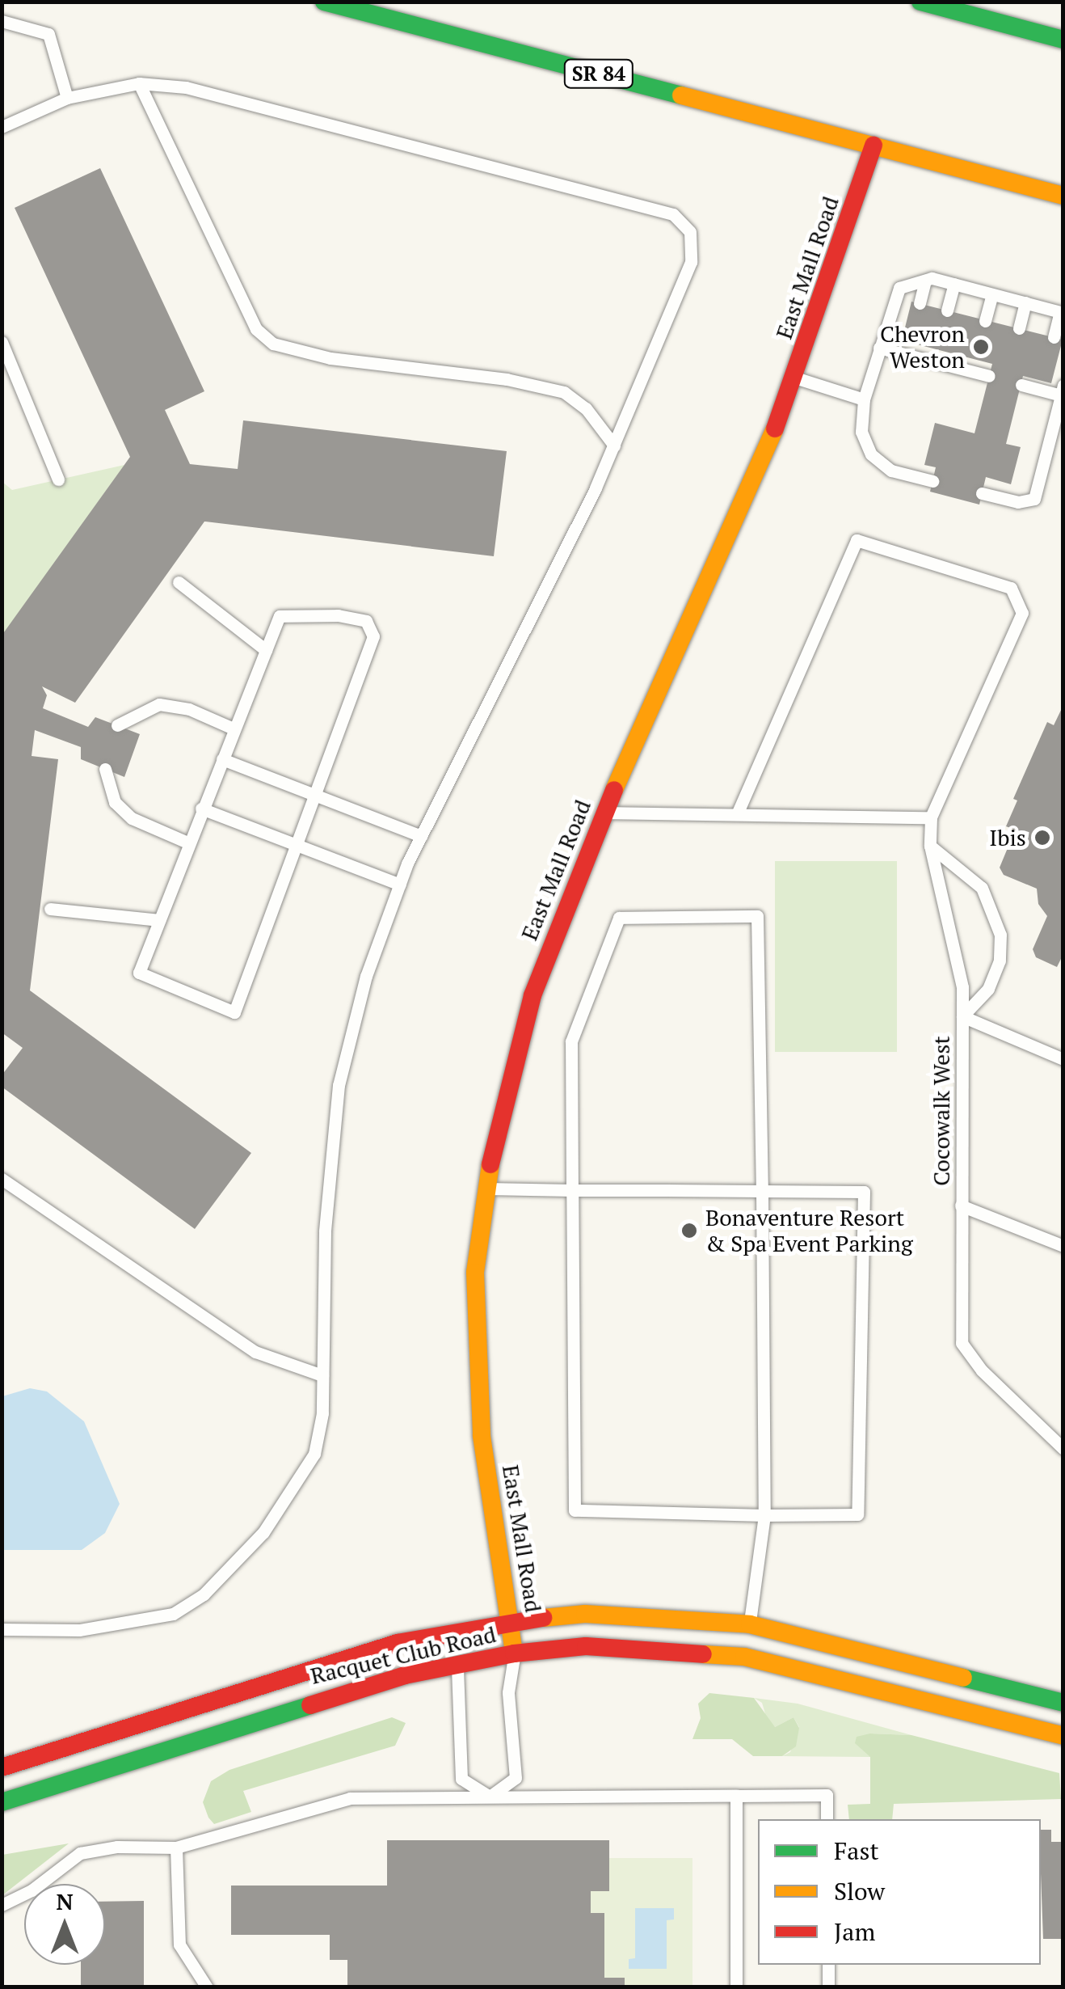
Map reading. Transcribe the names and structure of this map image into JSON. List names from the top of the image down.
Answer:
{
  "streets": {
    "main road": ["SR 84", "East Mall Road", "Racquet Club Road"],
    "lane": ["Cocowalk West"]
  },
  "crossings": [
    ["SR 84", "East Mall Road"],
    ["East Mall Road", "Racquet Club Road"]
  ],
  "places": ["Chevron Weston", "Ibis", "Bonaventure Resort & Spa Event Parking"],
  "legend": ["Fast", "Slow", "Jam"],
  "north": "top"
}
